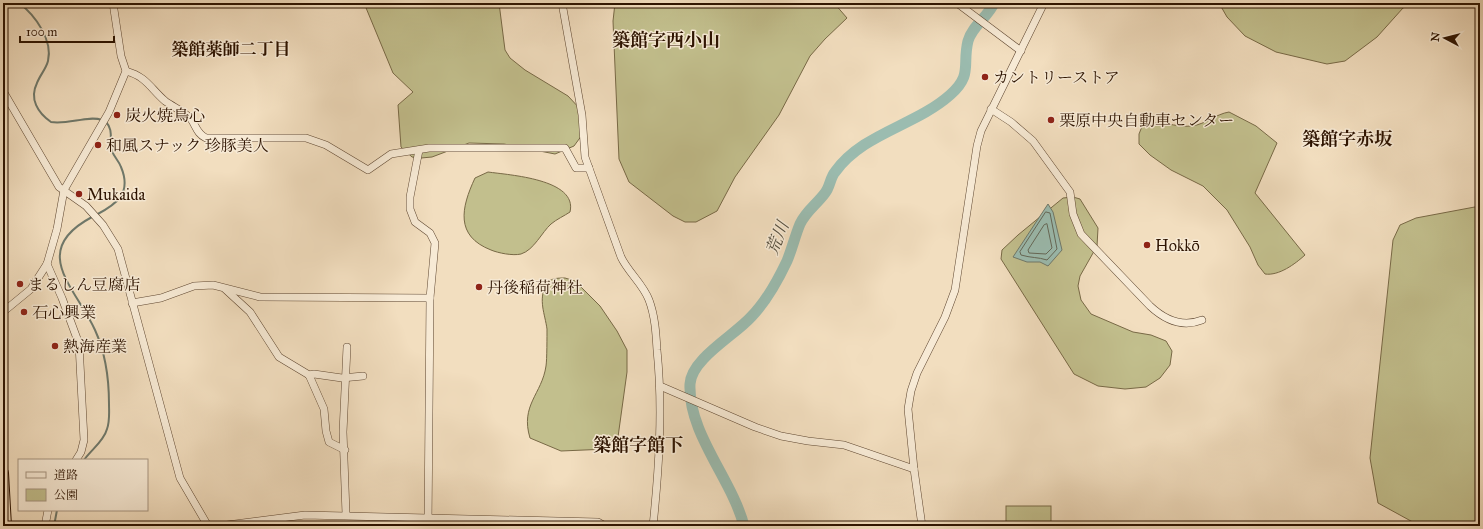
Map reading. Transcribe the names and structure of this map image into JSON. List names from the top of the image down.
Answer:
{
  "districts": [
    "築館字西小山",
    "築館薬師二丁目",
    "築館字赤坂",
    "築館字館下"
  ],
  "water": ["荒川"],
  "places": [
    "カントリーストア",
    "炭火焼鳥心",
    "栗原中央自動車センター",
    "和風スナック 珍豚美人",
    "Mukaida",
    "Hokkō",
    "まるしん豆腐店",
    "丹後稲荷神社",
    "石心興業",
    "熱海産業"
  ],
  "legend": ["道路", "公園"],
  "scale_bar": "100 m",
  "north": "left"
}
